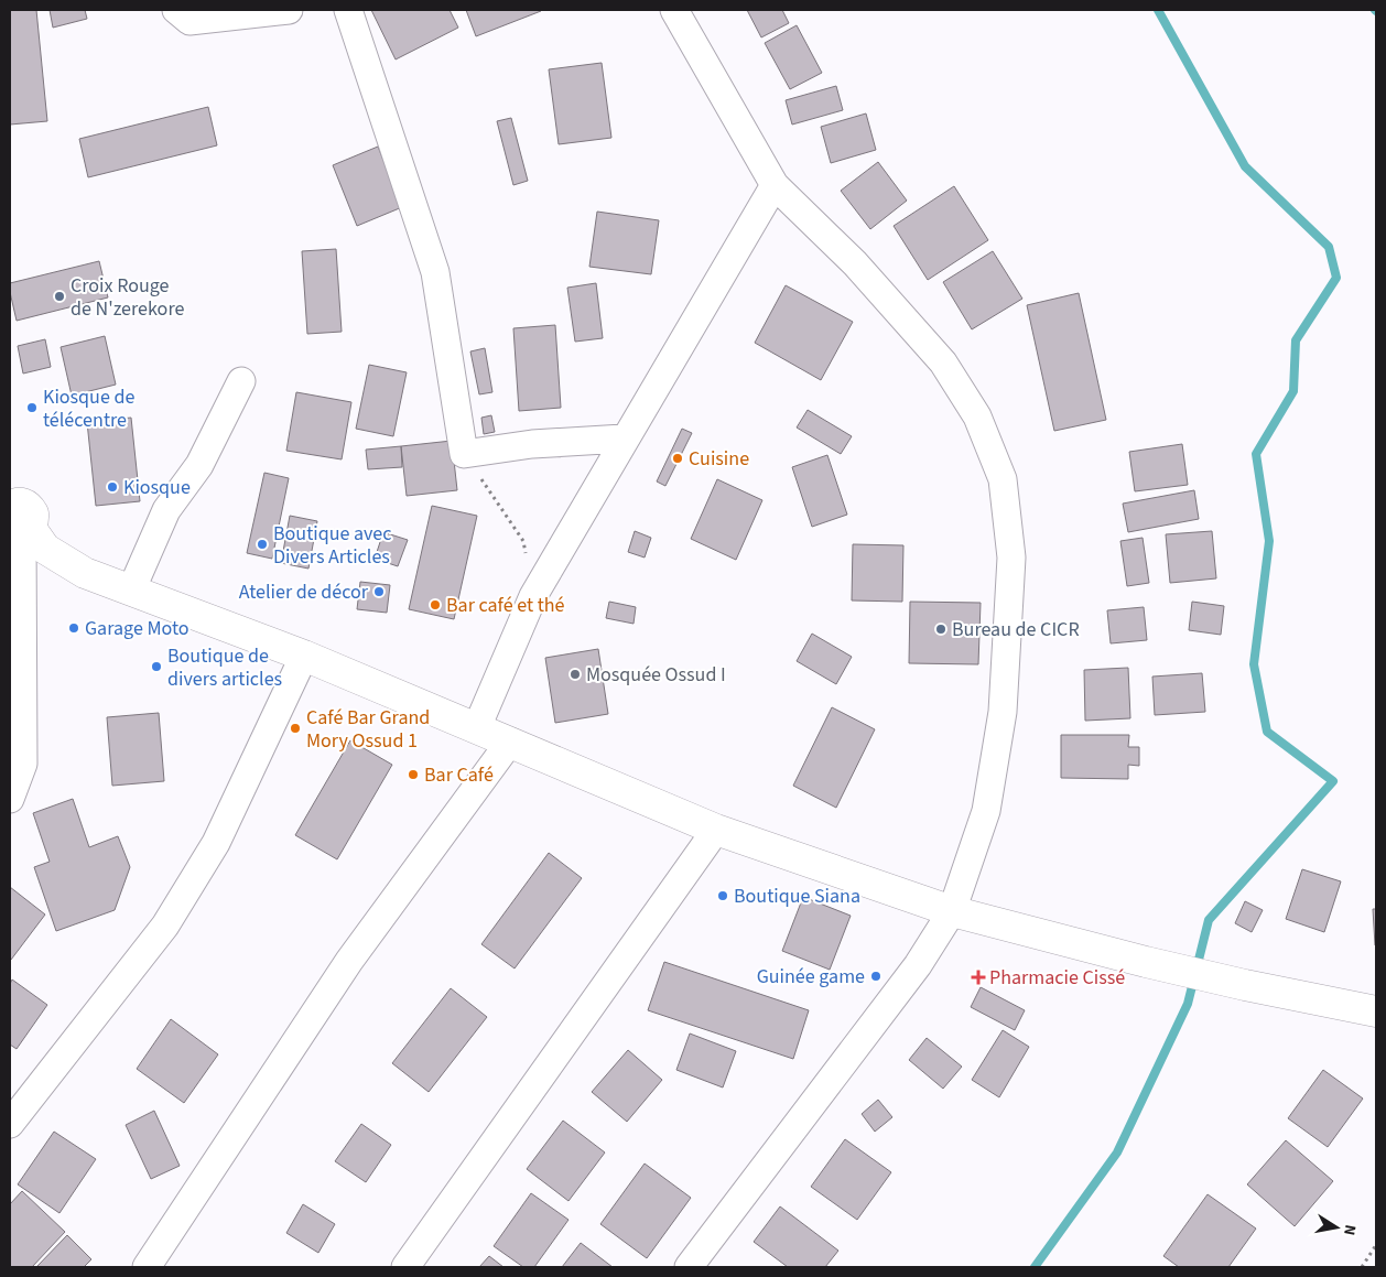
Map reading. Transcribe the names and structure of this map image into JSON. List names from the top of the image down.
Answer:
{
  "places": {
    "other": [
      "Croix Rouge de N'zerekore",
      "Kiosque de télécentre",
      "Cuisine",
      "Kiosque",
      "Boutique avec Divers Articles",
      "Atelier de décor",
      "Bar café et thé",
      "Garage Moto",
      "Bureau de CICR",
      "Boutique de divers articles",
      "Mosquée Ossud I",
      "Café Bar Grand Mory Ossud 1",
      "Bar Café",
      "Boutique Siana",
      "Guinée game"
    ],
    "health": ["Pharmacie Cissé"]
  },
  "north": "right"
}
